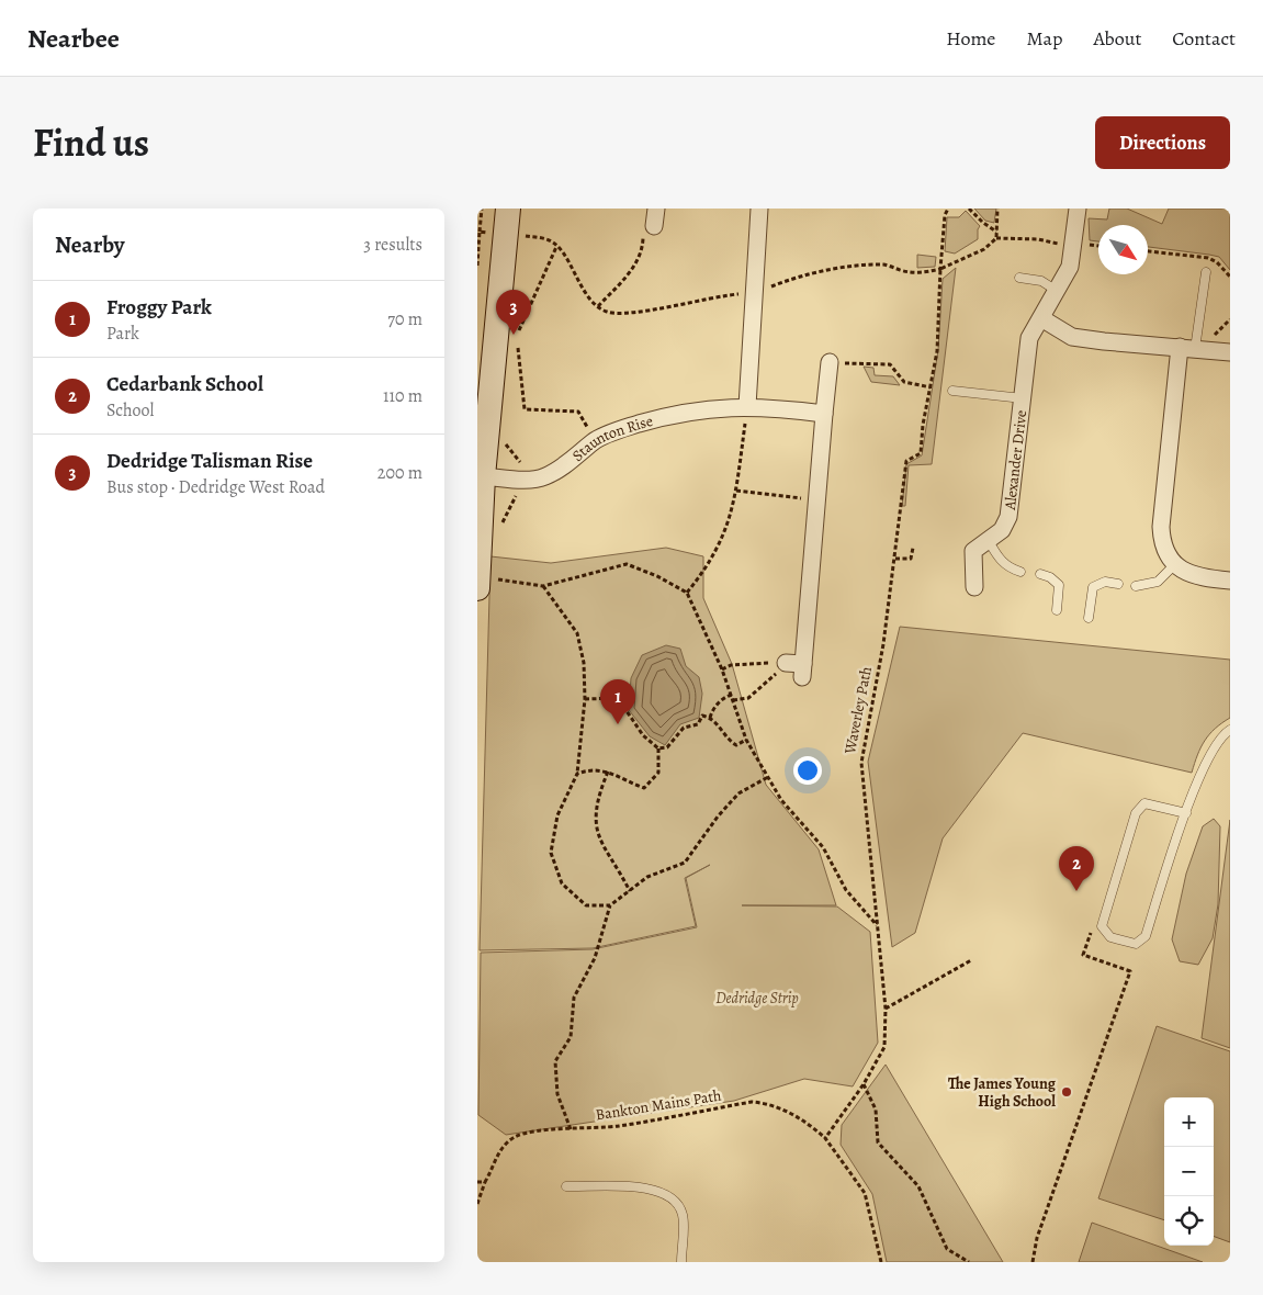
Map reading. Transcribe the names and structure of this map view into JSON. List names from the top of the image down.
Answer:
{
  "streets": {
    "street": ["Staunton Rise", "Alexander Drive"],
    "path": ["Waverley Path", "Bankton Mains Path"]
  },
  "crossings": [
    ["Waverley Path", "Bankton Mains Path"]
  ],
  "parks": ["Dedridge Strip"],
  "places": ["The James Young High School"],
  "north": "bottom right",
  "page": {
    "header": "Nearbee",
    "nav": [
      "Home",
      "Map",
      "About",
      "Contact"
    ],
    "title": "Find us",
    "buttons": "Directions",
    "heading": ["Nearby", "3 results"],
    "list": [
      {
        "mark": "1",
        "name": "Froggy Park",
        "note": "Park",
        "value": "70 m"
      },
      {
        "mark": "2",
        "name": "Cedarbank School",
        "note": "School",
        "value": "110 m"
      },
      {
        "mark": "3",
        "name": "Dedridge Talisman Rise",
        "note": "Bus stop · Dedridge West Road",
        "value": "200 m"
      }
    ],
    "pins": ["3", "1", "2"],
    "map_buttons": ["+", "−"]
  }
}
